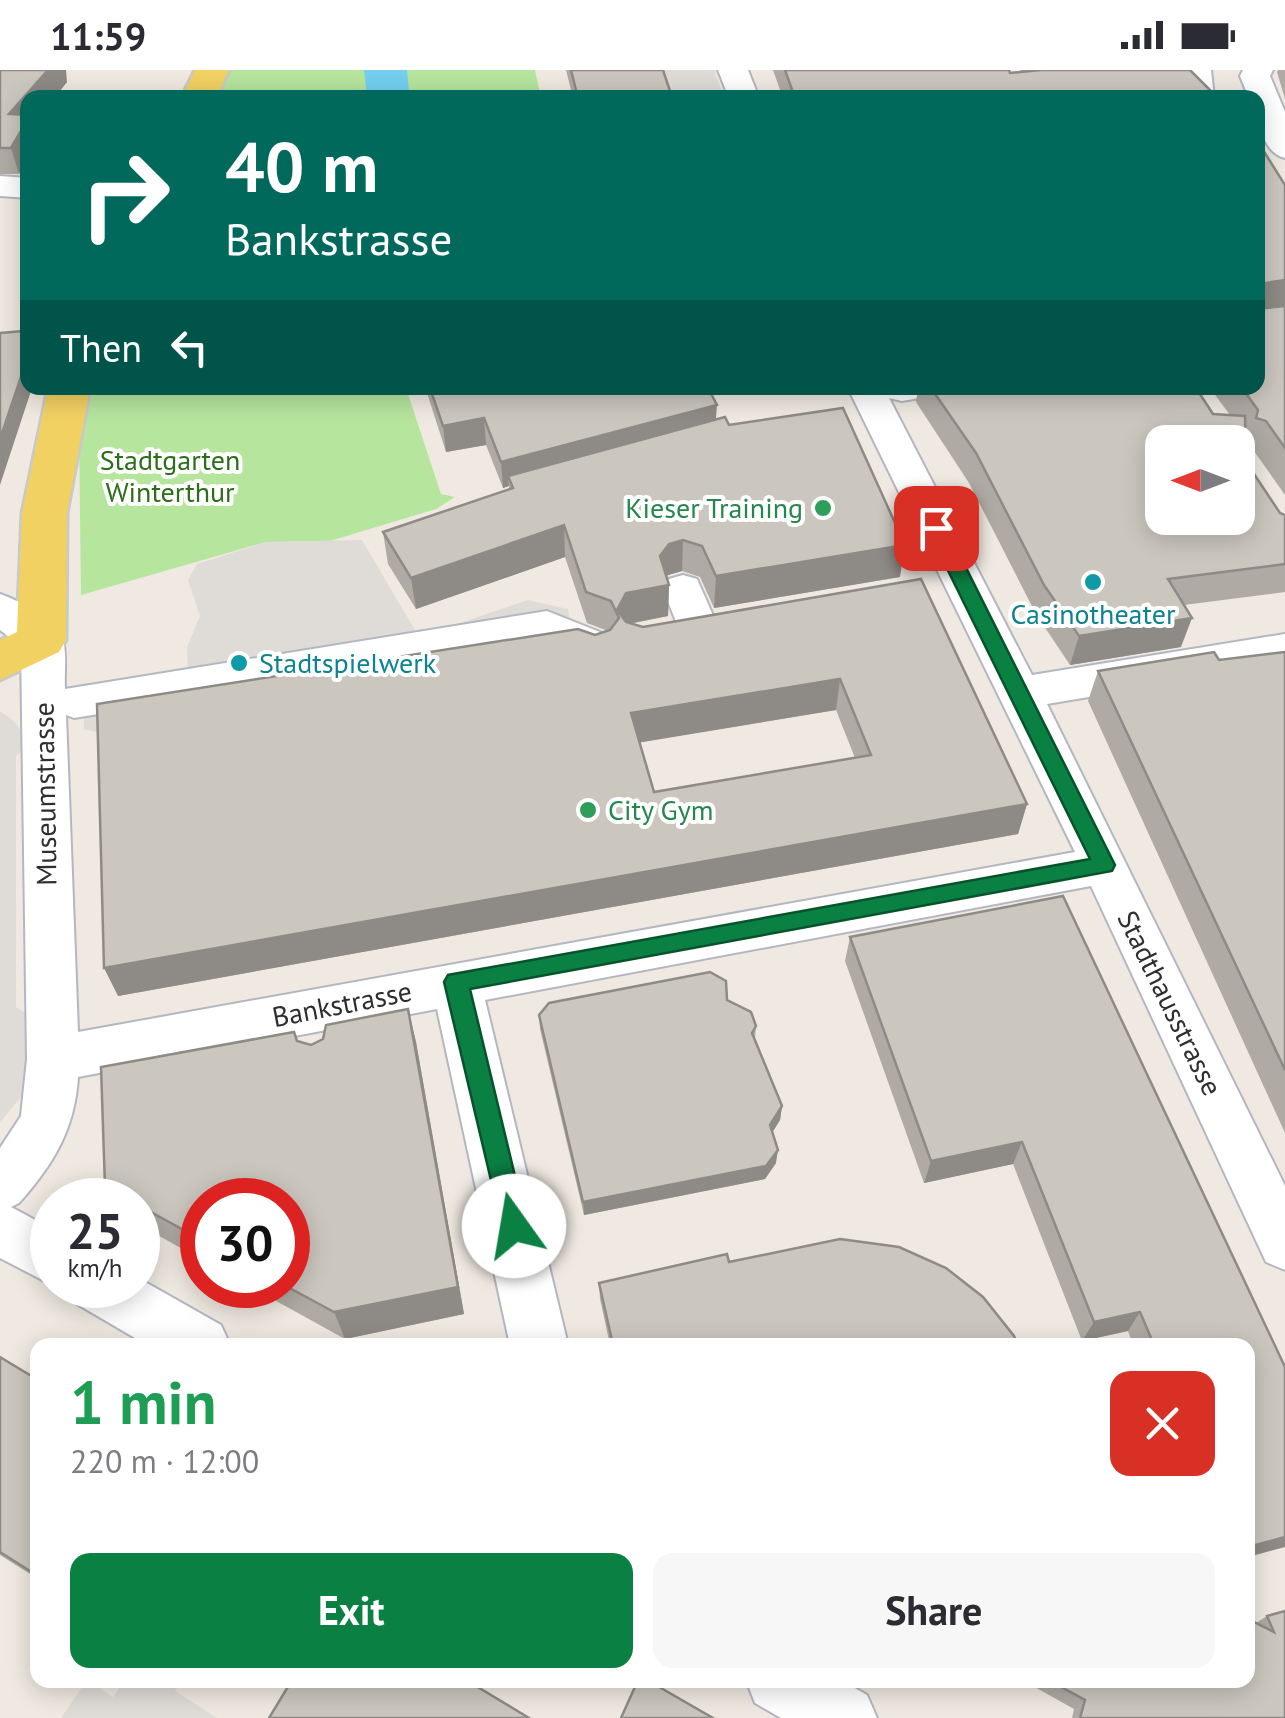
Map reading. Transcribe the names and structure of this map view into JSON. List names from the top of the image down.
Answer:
{
  "streets": {
    "main road": ["Museumstrasse"],
    "street": ["Stadthausstrasse", "Bankstrasse"]
  },
  "crossings": [
    ["Museumstrasse", "Bankstrasse"],
    ["Stadthausstrasse", "Bankstrasse"]
  ],
  "parks": ["Stadtgarten Winterthur"],
  "places": [
    "Kieser Training",
    "Casinotheater",
    "Stadtspielwerk",
    "City Gym"
  ],
  "north": "left",
  "page": {
    "status": "11:59",
    "turn": ["40 m", "Bankstrasse"],
    "then": "Then",
    "speed": "25 km/h",
    "limit": "30",
    "heading": ["1 min", "220 m · 12:00"],
    "buttons": ["Exit", "Share"]
  }
}
